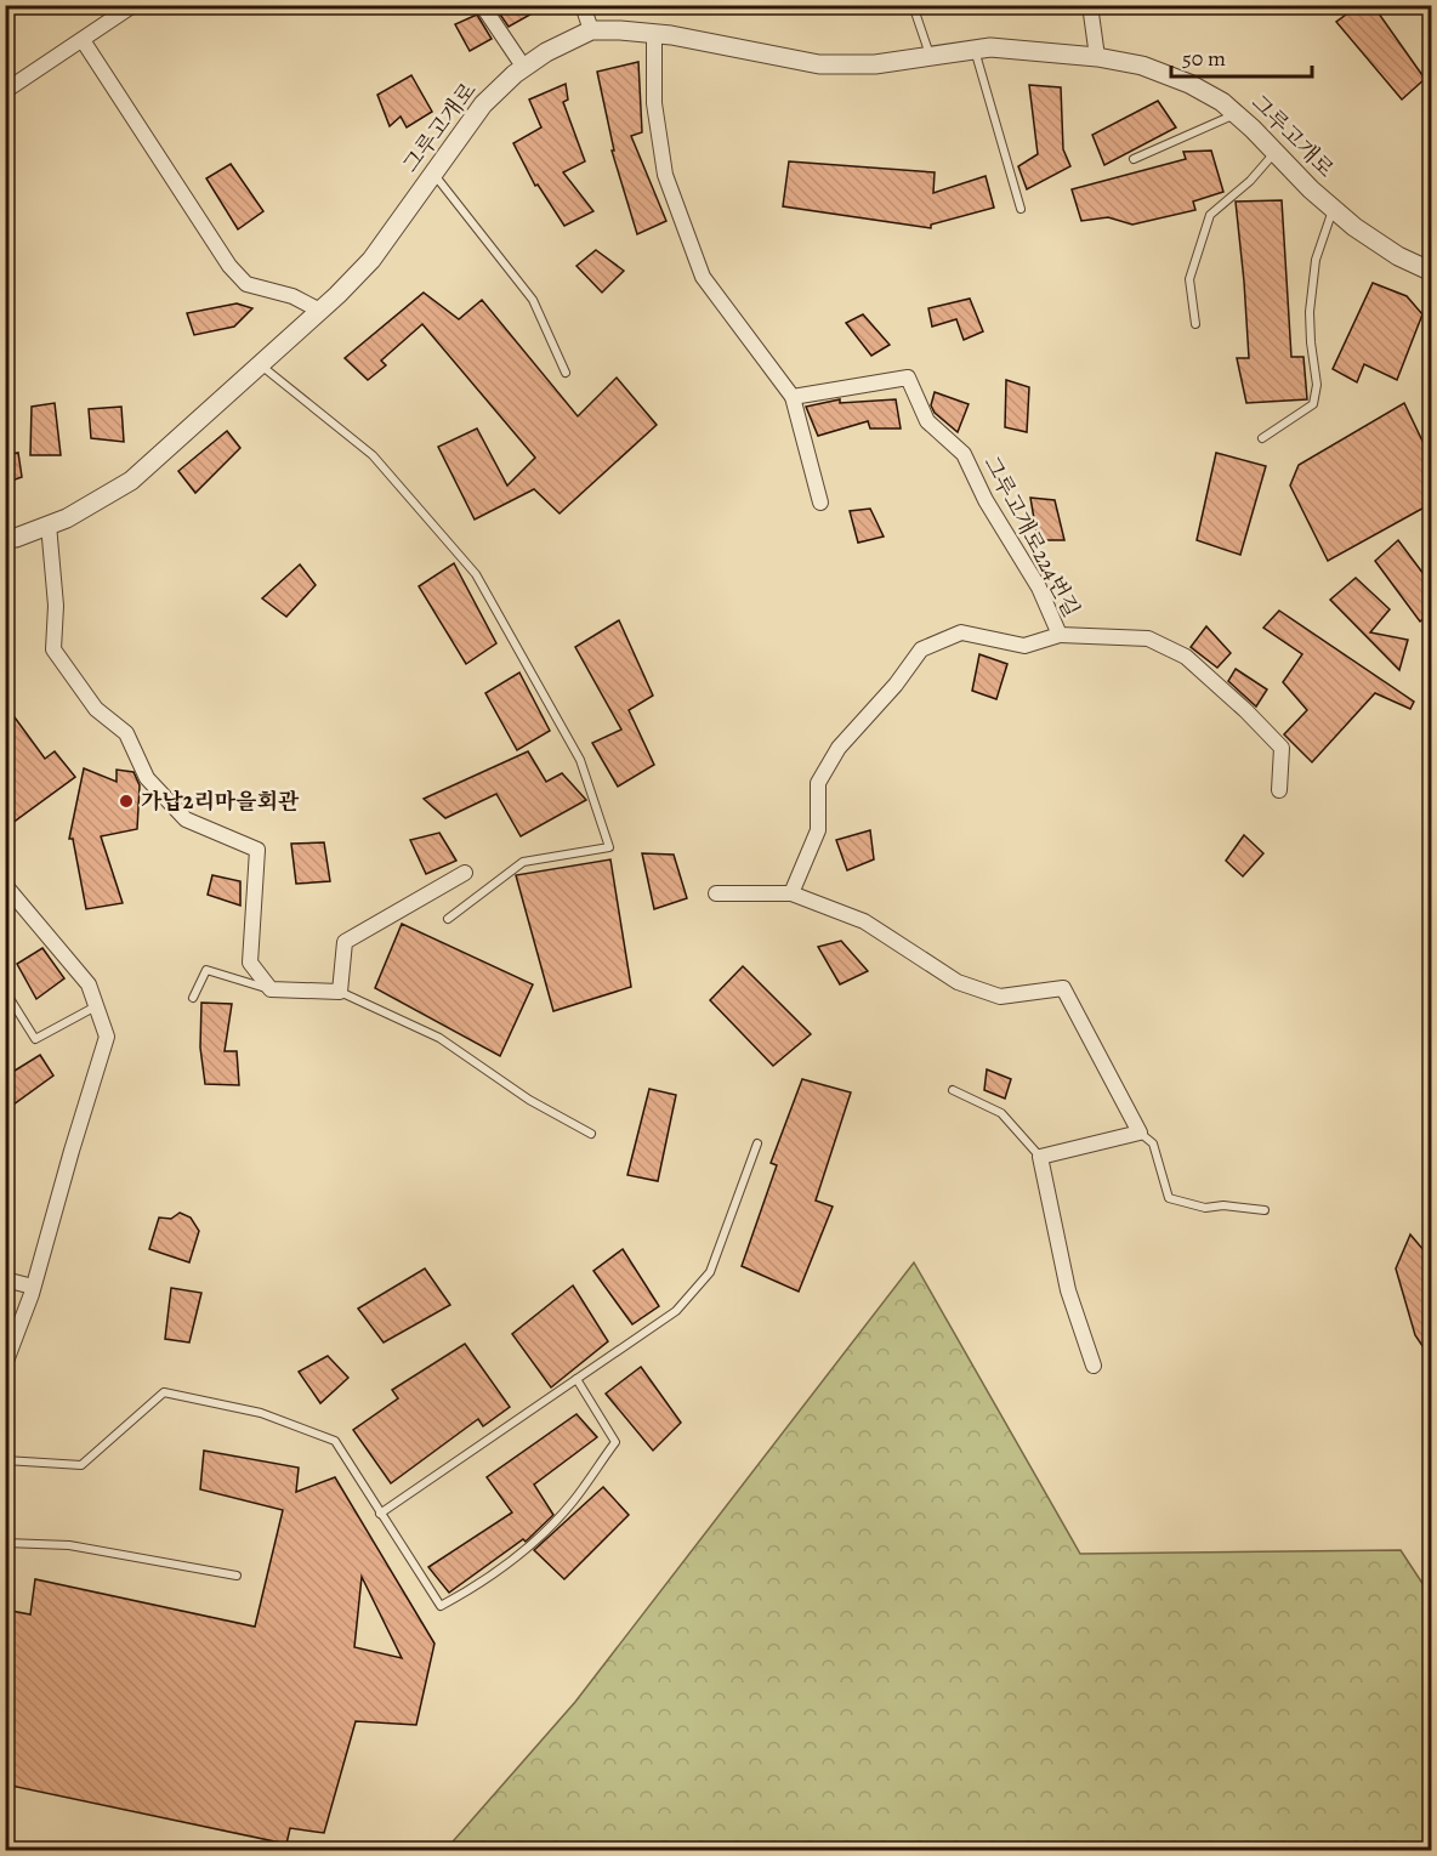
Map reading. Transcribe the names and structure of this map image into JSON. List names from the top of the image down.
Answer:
{
  "streets": {
    "street": ["그루고개로", "그루고개로224번길"]
  },
  "places": ["가납2리마을회관"],
  "scale_bar": "50 m"
}
